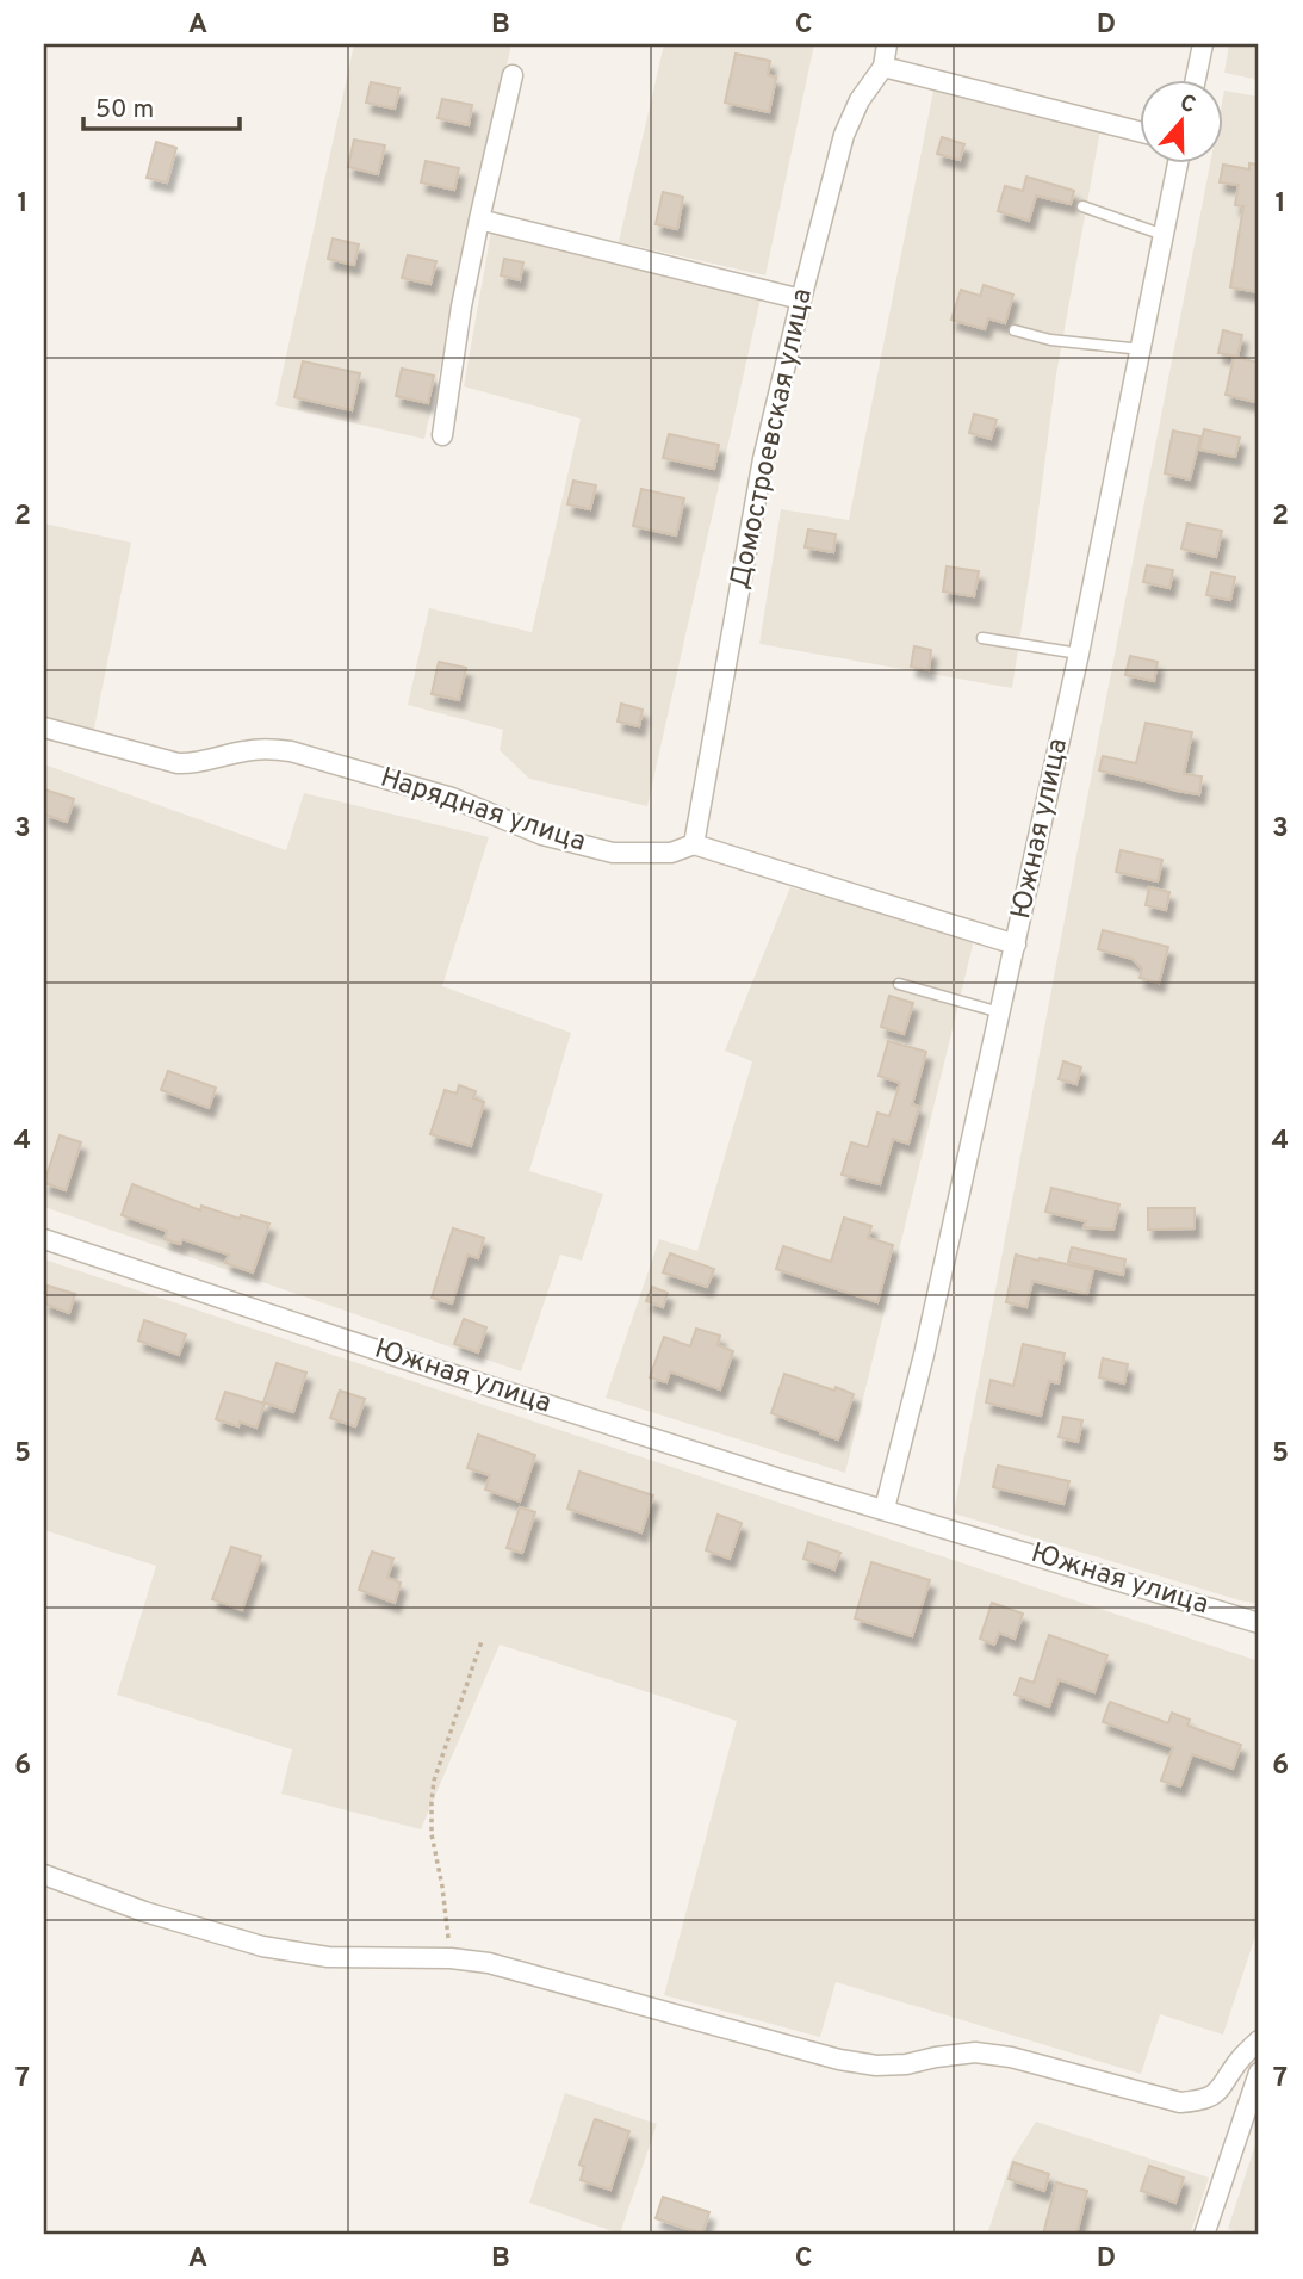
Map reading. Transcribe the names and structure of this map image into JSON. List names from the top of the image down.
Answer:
{
  "streets": {
    "street": ["Домостроевская улица", "Нарядная улица", "Южная улица"]
  },
  "crossings": [
    ["Домостроевская улица", "Нарядная улица"],
    ["Нарядная улица", "Южная улица"]
  ],
  "scale_bar": "50 m",
  "north": "top",
  "grid": {
    "columns": [
      "A",
      "B",
      "C",
      "D"
    ],
    "rows": [
      "1",
      "2",
      "3",
      "4",
      "5",
      "6",
      "7"
    ]
  }
}
